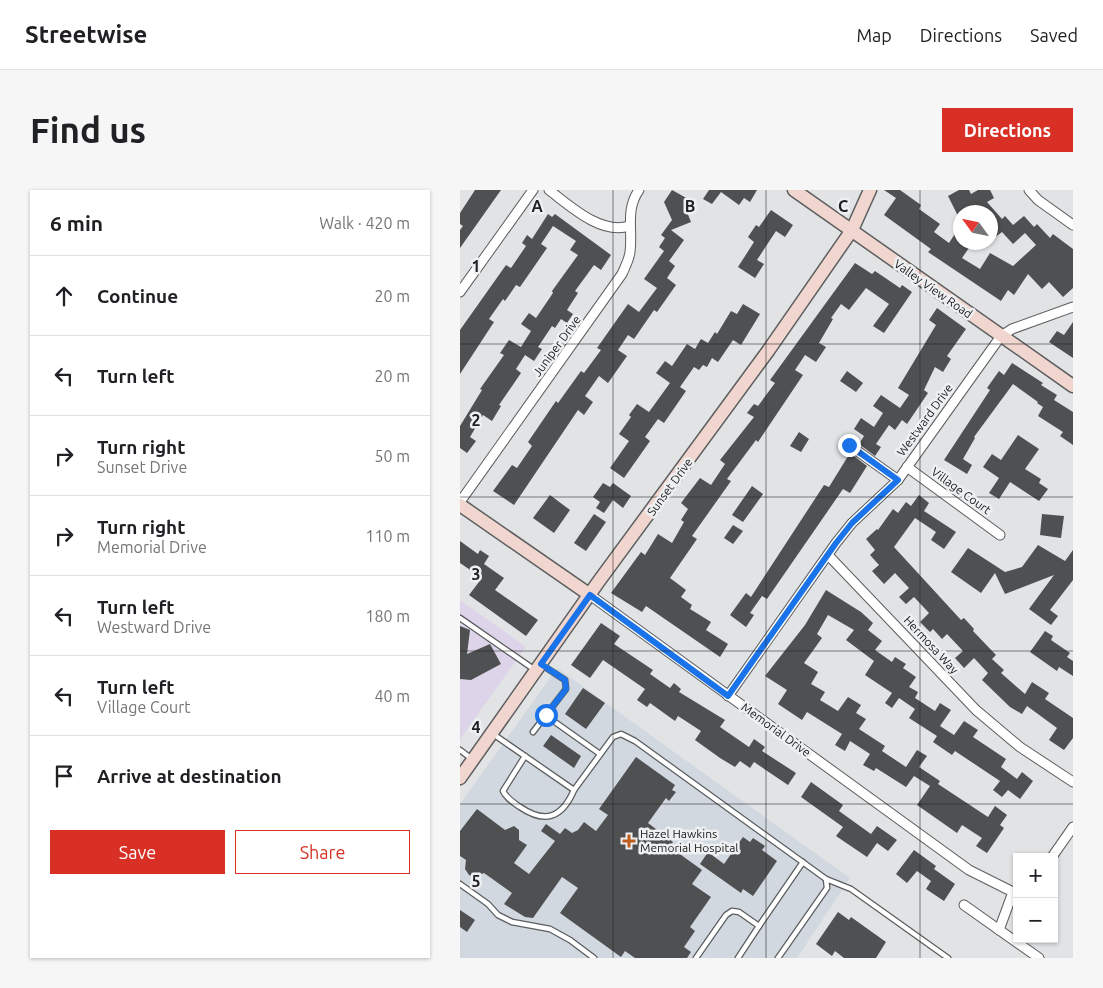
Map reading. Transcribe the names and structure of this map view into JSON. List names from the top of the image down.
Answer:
{
  "streets": {
    "street": [
      "Valley View Road",
      "Juniper Drive",
      "Westward Drive",
      "Sunset Drive",
      "Village Court",
      "Hermosa Way",
      "Memorial Drive"
    ]
  },
  "crossings": [
    ["Valley View Road", "Westward Drive"],
    ["Valley View Road", "Sunset Drive"],
    ["Juniper Drive", "Memorial Drive"],
    ["Westward Drive", "Village Court"],
    ["Westward Drive", "Hermosa Way"],
    ["Westward Drive", "Memorial Drive"],
    ["Sunset Drive", "Memorial Drive"]
  ],
  "places": {
    "health": ["Hazel Hawkins Memorial Hospital"]
  },
  "north": "top left",
  "page": {
    "header": "Streetwise",
    "nav": ["Map", "Directions", "Saved"],
    "buttons": [
      "Directions",
      ["Save", "Share"]
    ],
    "title": "Find us",
    "heading": ["6 min", "Walk · 420 m"],
    "list": [
      ["Continue", "20 m"],
      ["Turn left", "20 m"],
      ["Turn right", "Sunset Drive", "50 m"],
      ["Turn right", "Memorial Drive", "110 m"],
      ["Turn left", "Westward Drive", "180 m"],
      ["Turn left", "Village Court", "40 m"],
      "Arrive at destination"
    ],
    "map_buttons": ["+", "−"]
  },
  "grid": {
    "columns": ["A", "B", "C"],
    "rows": [
      "1",
      "2",
      "3",
      "4",
      "5"
    ]
  }
}
